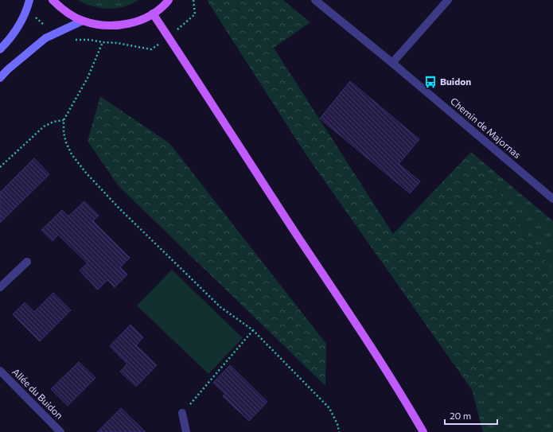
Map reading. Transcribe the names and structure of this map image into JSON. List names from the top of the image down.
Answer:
{
  "streets": {
    "street": ["Chemin de Majornas", "Allée du Buidon"]
  },
  "places": {
    "bus stop": ["Buidon"]
  },
  "scale_bar": "20 m"
}
